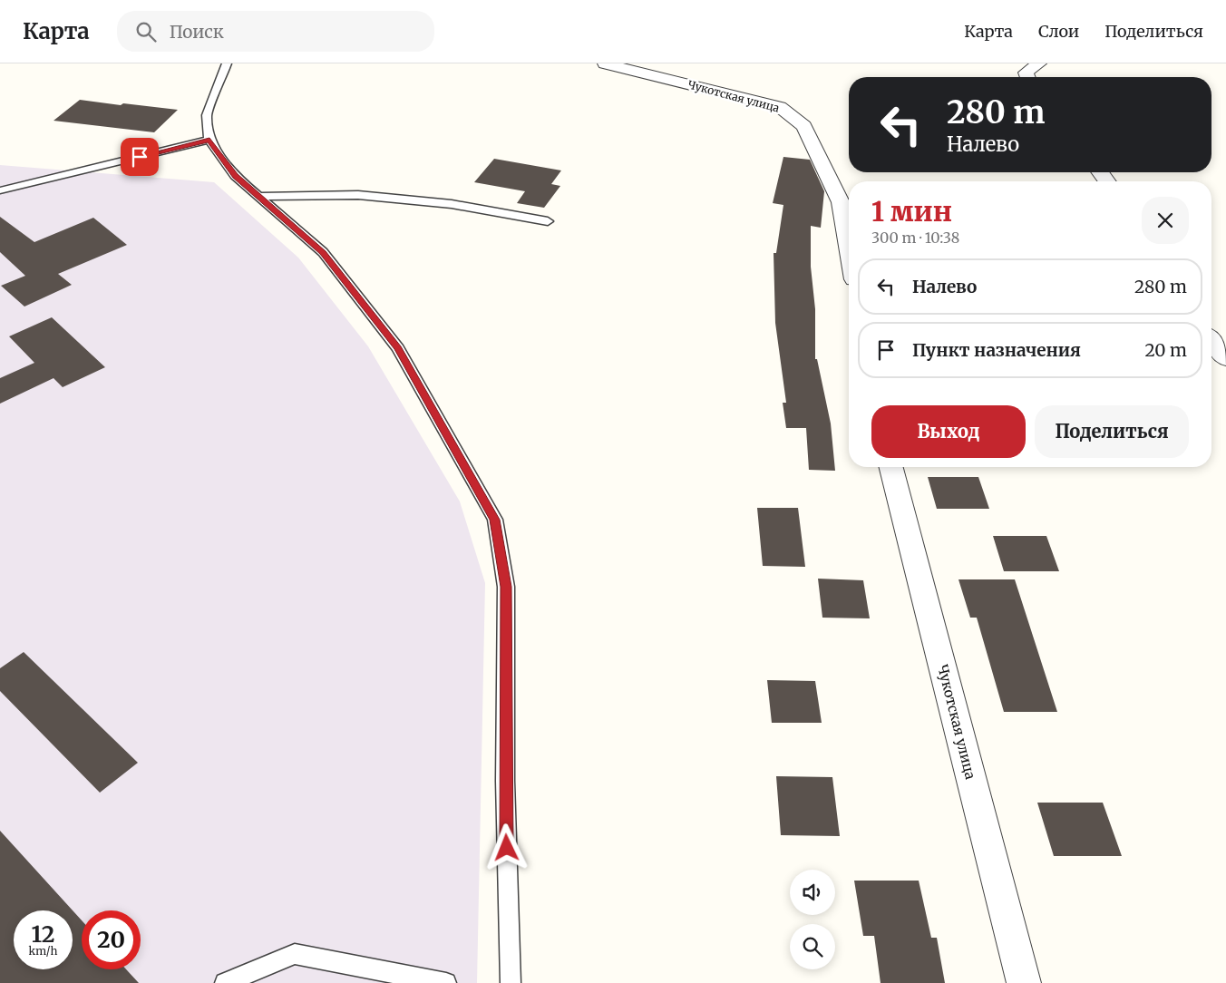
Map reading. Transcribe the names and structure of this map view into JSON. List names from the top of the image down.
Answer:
{
  "streets": {
    "street": ["Чукотская улица"]
  },
  "page": {
    "header": "Карта",
    "search": "Поиск",
    "nav": ["Карта", "Слои", "Поделиться"],
    "turn": ["280 m", "Налево"],
    "heading": ["1 мин", "300 m · 10:38"],
    "list": [
      {
        "name": "Налево",
        "value": "280 m"
      },
      {
        "name": "Пункт назначения",
        "value": "20 m"
      }
    ],
    "buttons": ["Выход", "Поделиться"],
    "speed": "12 km/h",
    "limit": "20"
  }
}
